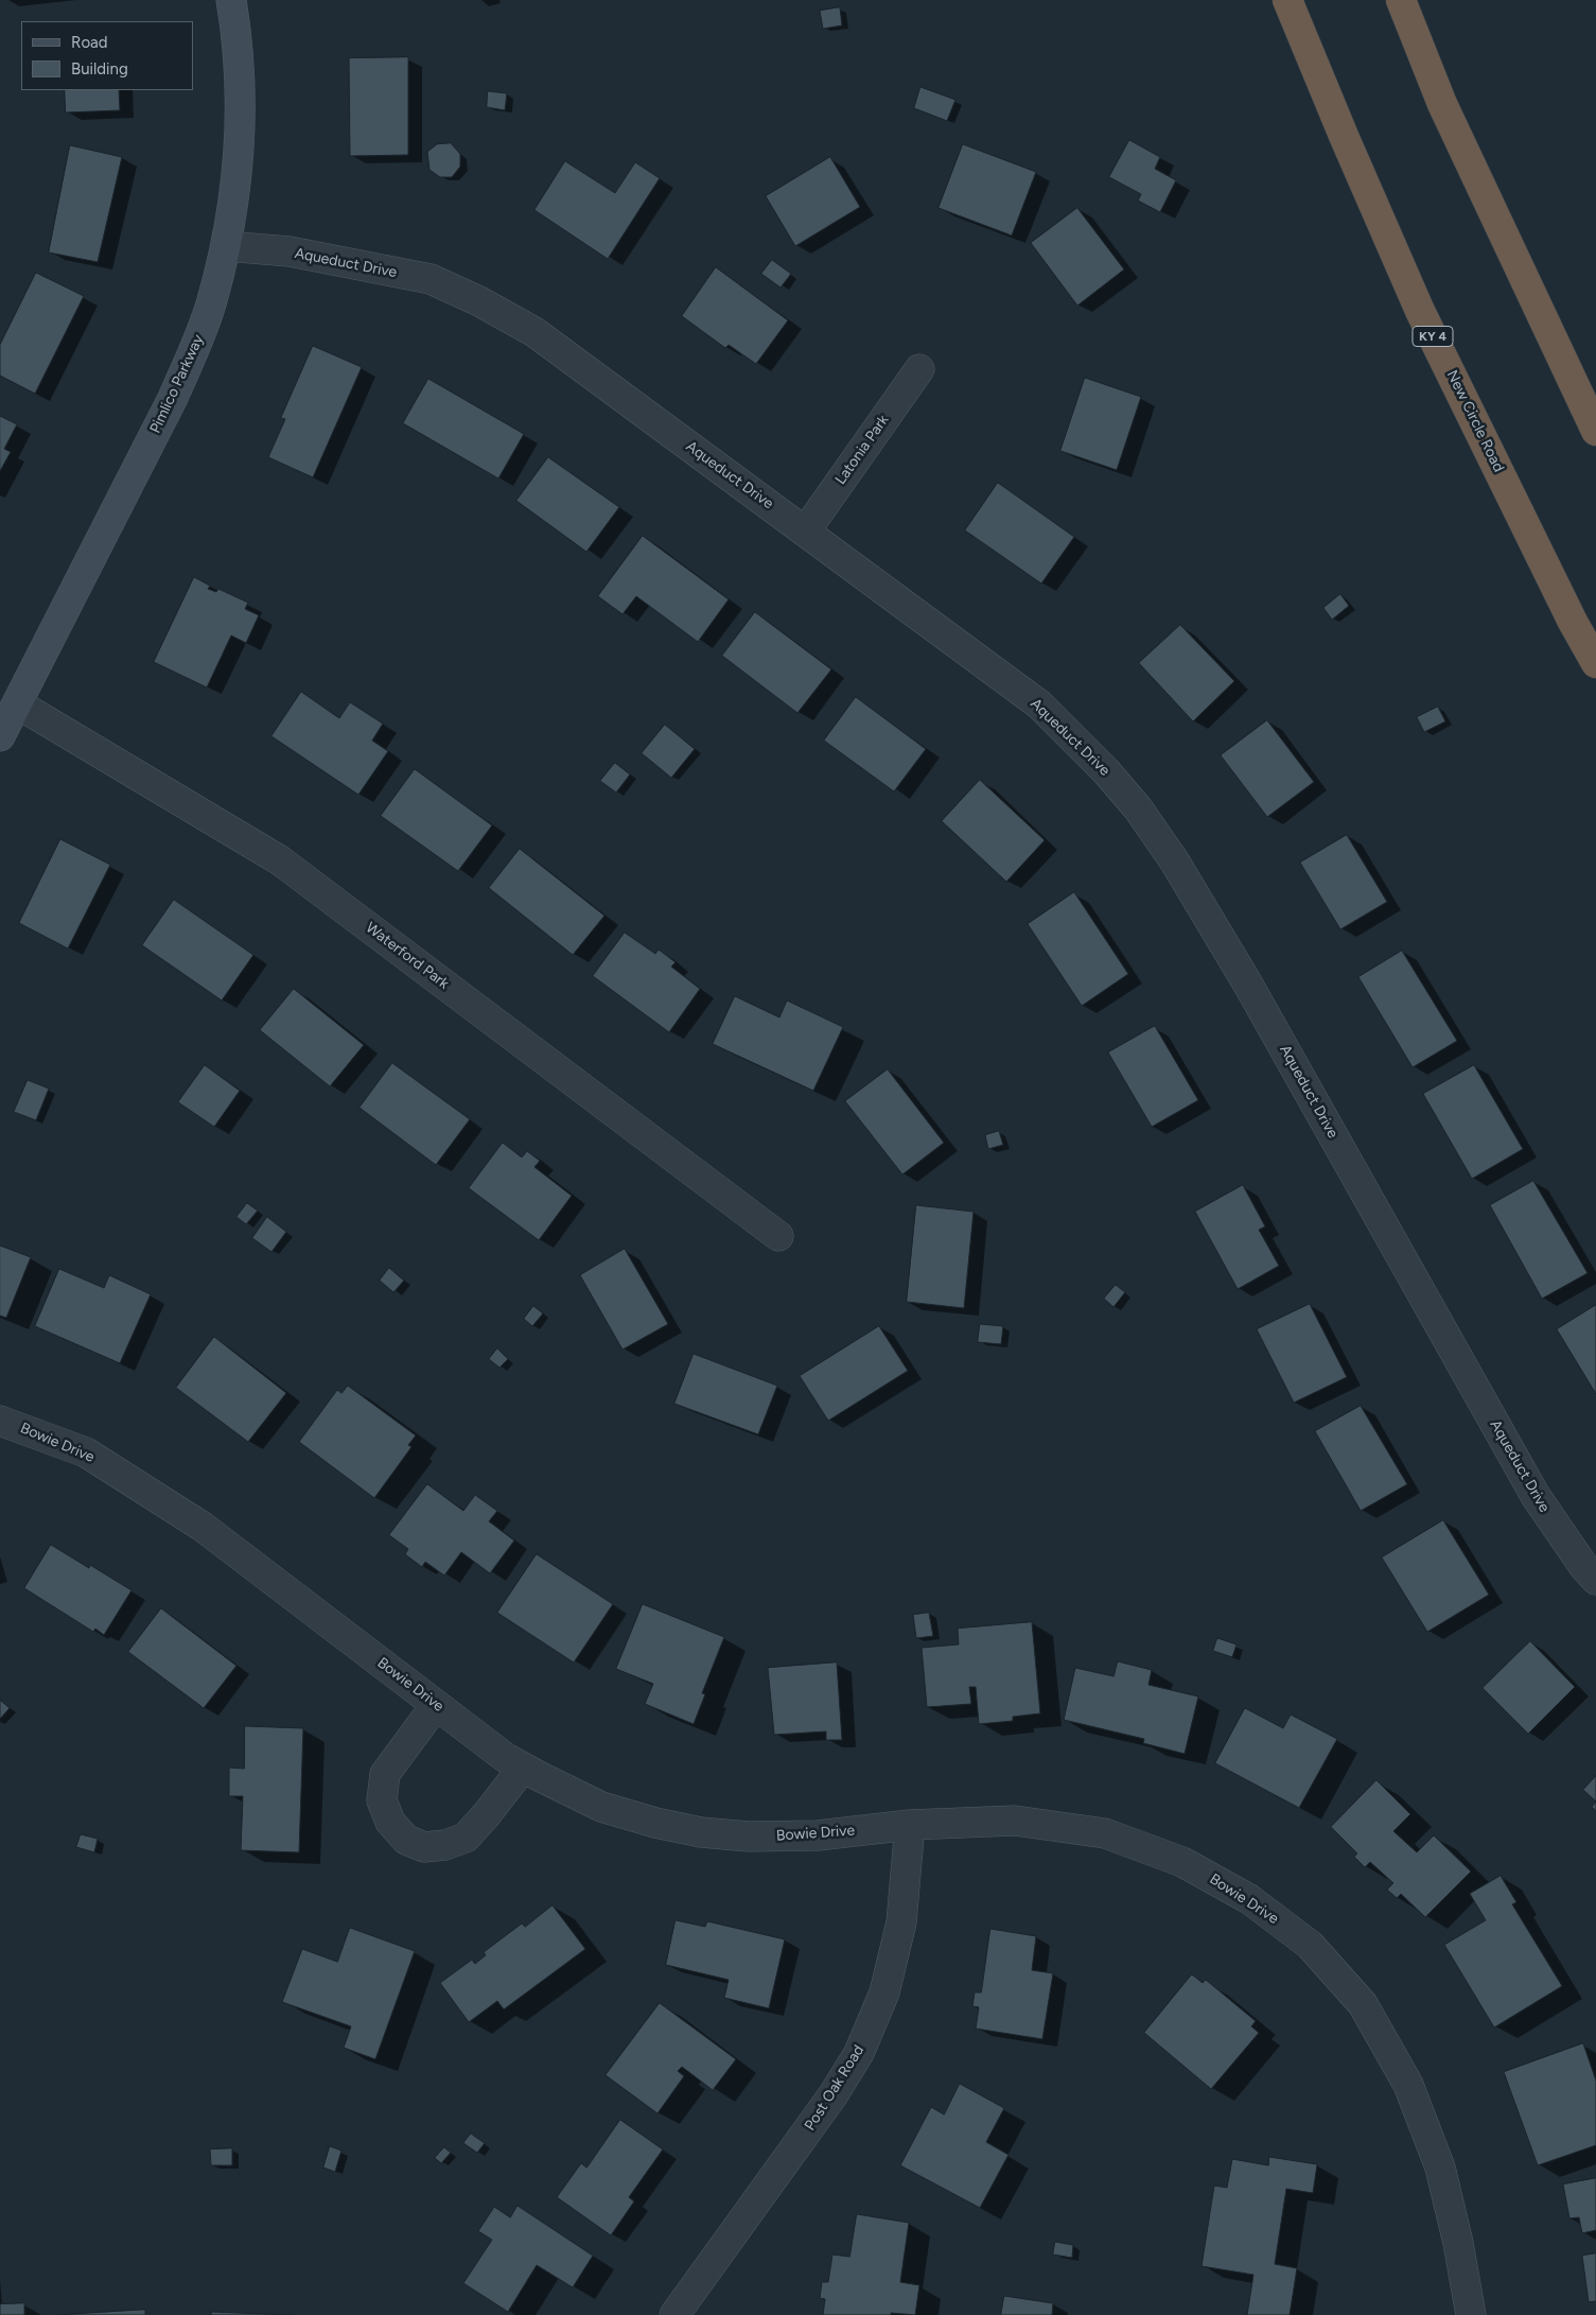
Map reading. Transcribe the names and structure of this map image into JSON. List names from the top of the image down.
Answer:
{
  "streets": {
    "highway": ["KY 4", "New Circle Road"],
    "street": [
      "Aqueduct Drive",
      "Pimlico Parkway",
      "Latonia Park",
      "Waterford Park",
      "Bowie Drive",
      "Post Oak Road"
    ]
  },
  "crossings": [
    ["Aqueduct Drive", "Pimlico Parkway"],
    ["Aqueduct Drive", "Latonia Park"],
    ["Pimlico Parkway", "Waterford Park"],
    ["Bowie Drive", "Post Oak Road"]
  ],
  "legend": ["Road", "Building"]
}
